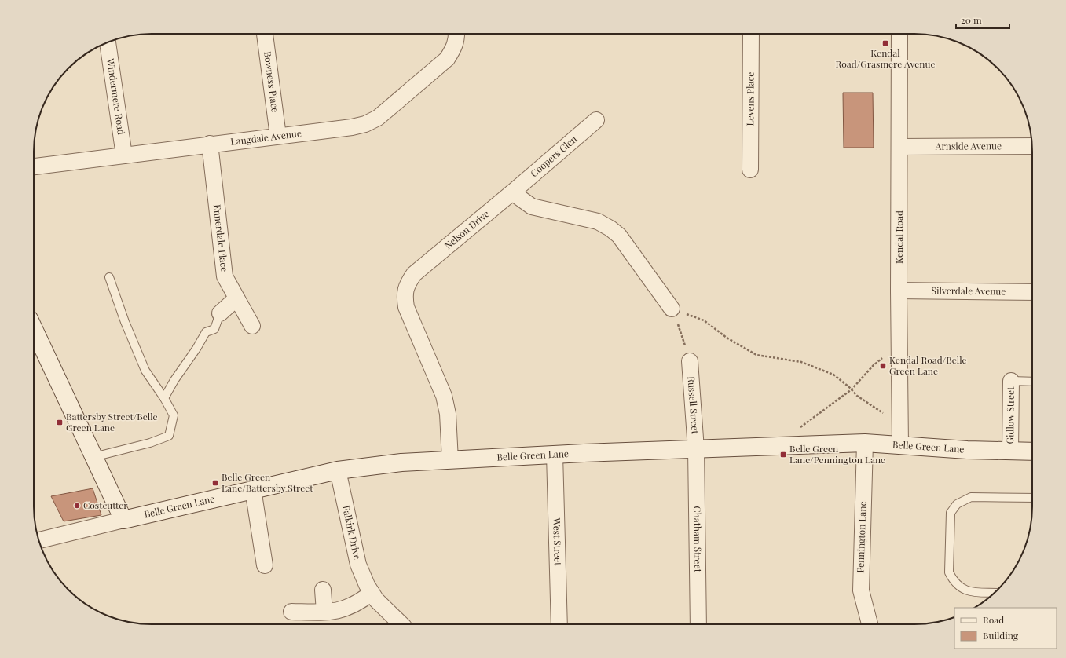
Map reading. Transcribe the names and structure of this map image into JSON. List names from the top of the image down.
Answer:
{
  "streets": {
    "street": [
      "Bowness Place",
      "Windermere Road",
      "Levens Place",
      "Langdale Avenue",
      "Arnside Avenue",
      "Coopers Glen",
      "Nelson Drive",
      "Kendal Road",
      "Ennerdale Place",
      "Silverdale Avenue",
      "Russell Street",
      "Gidlow Street",
      "Belle Green Lane",
      "Falkirk Drive",
      "Pennington Lane",
      "Chatham Street",
      "West Street"
    ]
  },
  "crossings": [
    ["Bowness Place", "Langdale Avenue"],
    ["Windermere Road", "Langdale Avenue"],
    ["Langdale Avenue", "Ennerdale Place"],
    ["Arnside Avenue", "Kendal Road"],
    ["Coopers Glen", "Nelson Drive"],
    ["Nelson Drive", "Belle Green Lane"],
    ["Kendal Road", "Silverdale Avenue"],
    ["Kendal Road", "Belle Green Lane"],
    ["Russell Street", "Belle Green Lane"],
    ["Russell Street", "Chatham Street"],
    ["Gidlow Street", "Belle Green Lane"],
    ["Belle Green Lane", "Falkirk Drive"],
    ["Belle Green Lane", "Pennington Lane"],
    ["Belle Green Lane", "Chatham Street"],
    ["Belle Green Lane", "West Street"]
  ],
  "places": {
    "transit": [
      "Kendal Road/Grasmere Avenue",
      "Kendal Road/Belle Green Lane",
      "Battersby Street/Belle Green Lane",
      "Belle Green Lane/Pennington Lane",
      "Belle Green Lane/Battersby Street"
    ],
    "other": ["Costcutter"]
  },
  "legend": ["Road", "Building"],
  "scale_bar": "20 m"
}
